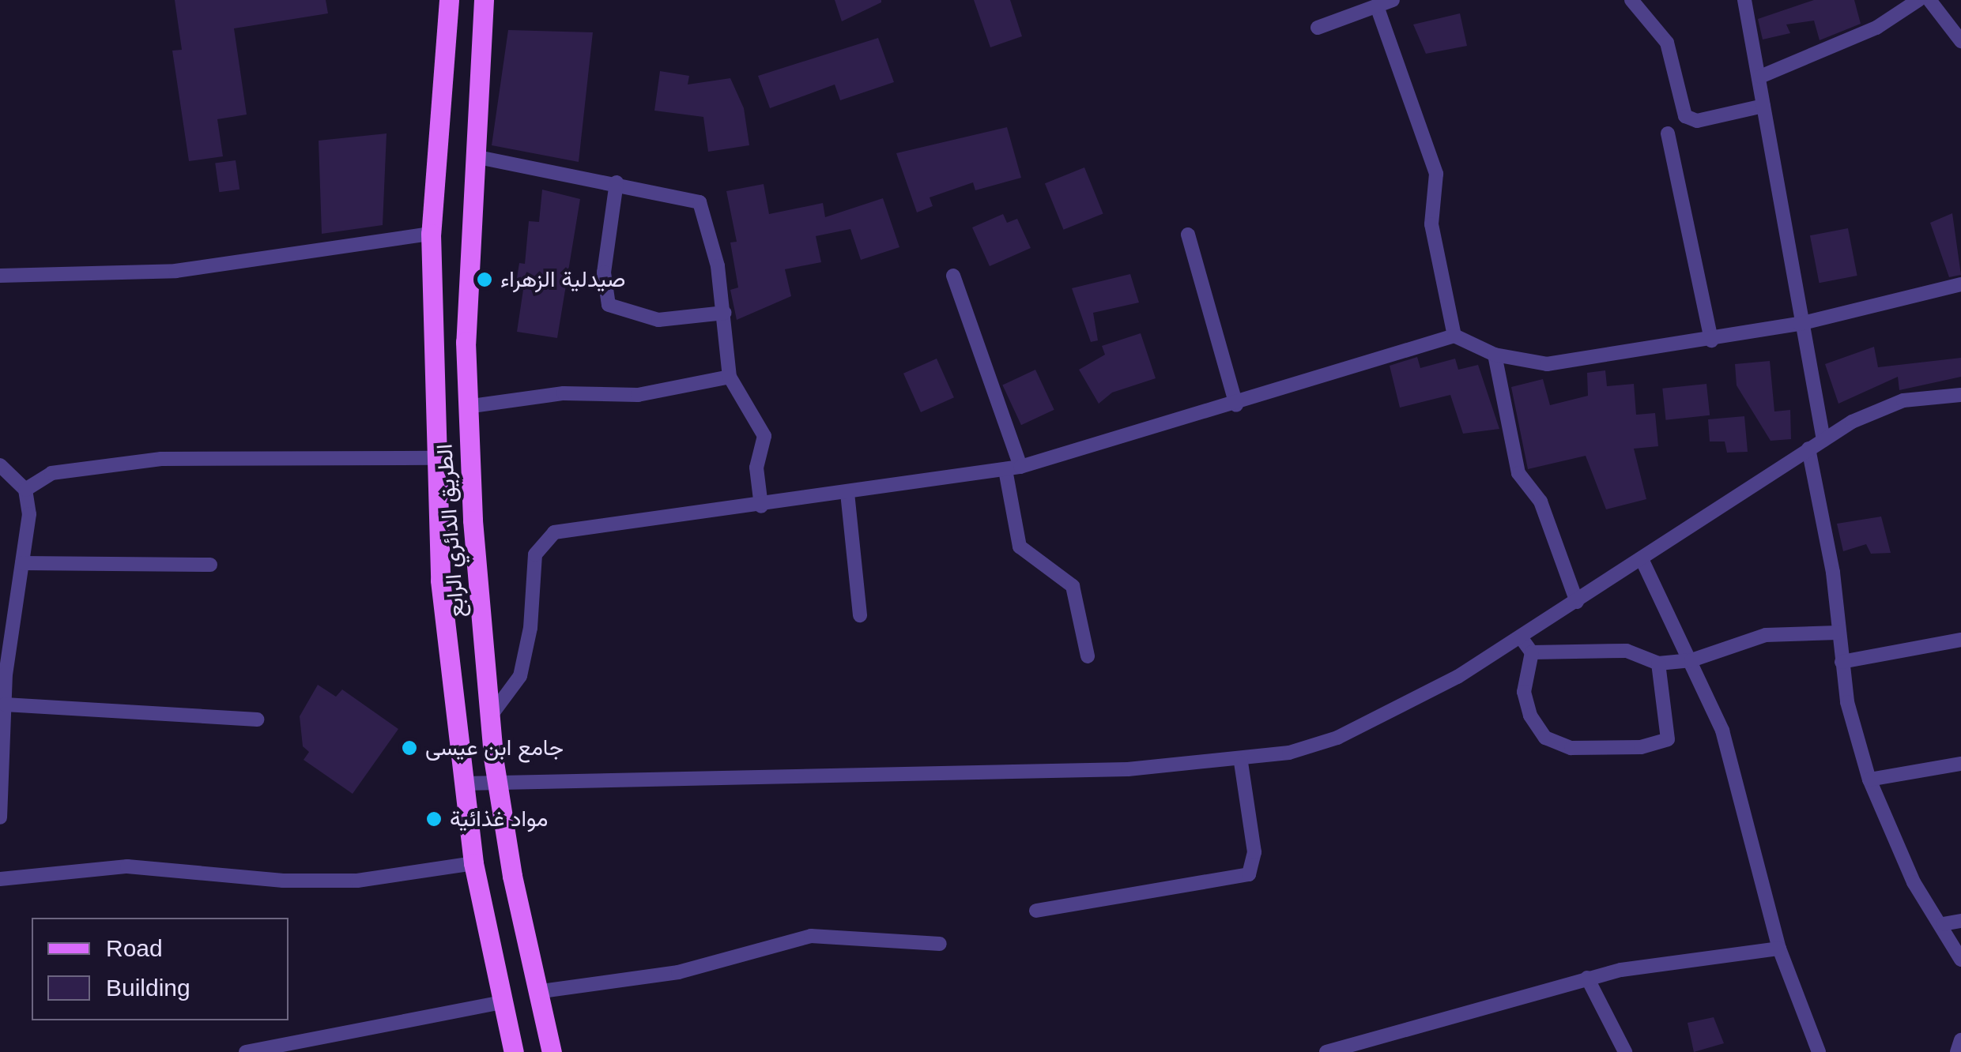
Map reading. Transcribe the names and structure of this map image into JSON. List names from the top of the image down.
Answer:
{
  "streets": {
    "main road": ["الطريق الدائري الرابع"]
  },
  "places": ["صيدلية الزهراء", "جامع ابن عيسى", "مواد غذائية"],
  "legend": ["Road", "Building"]
}
